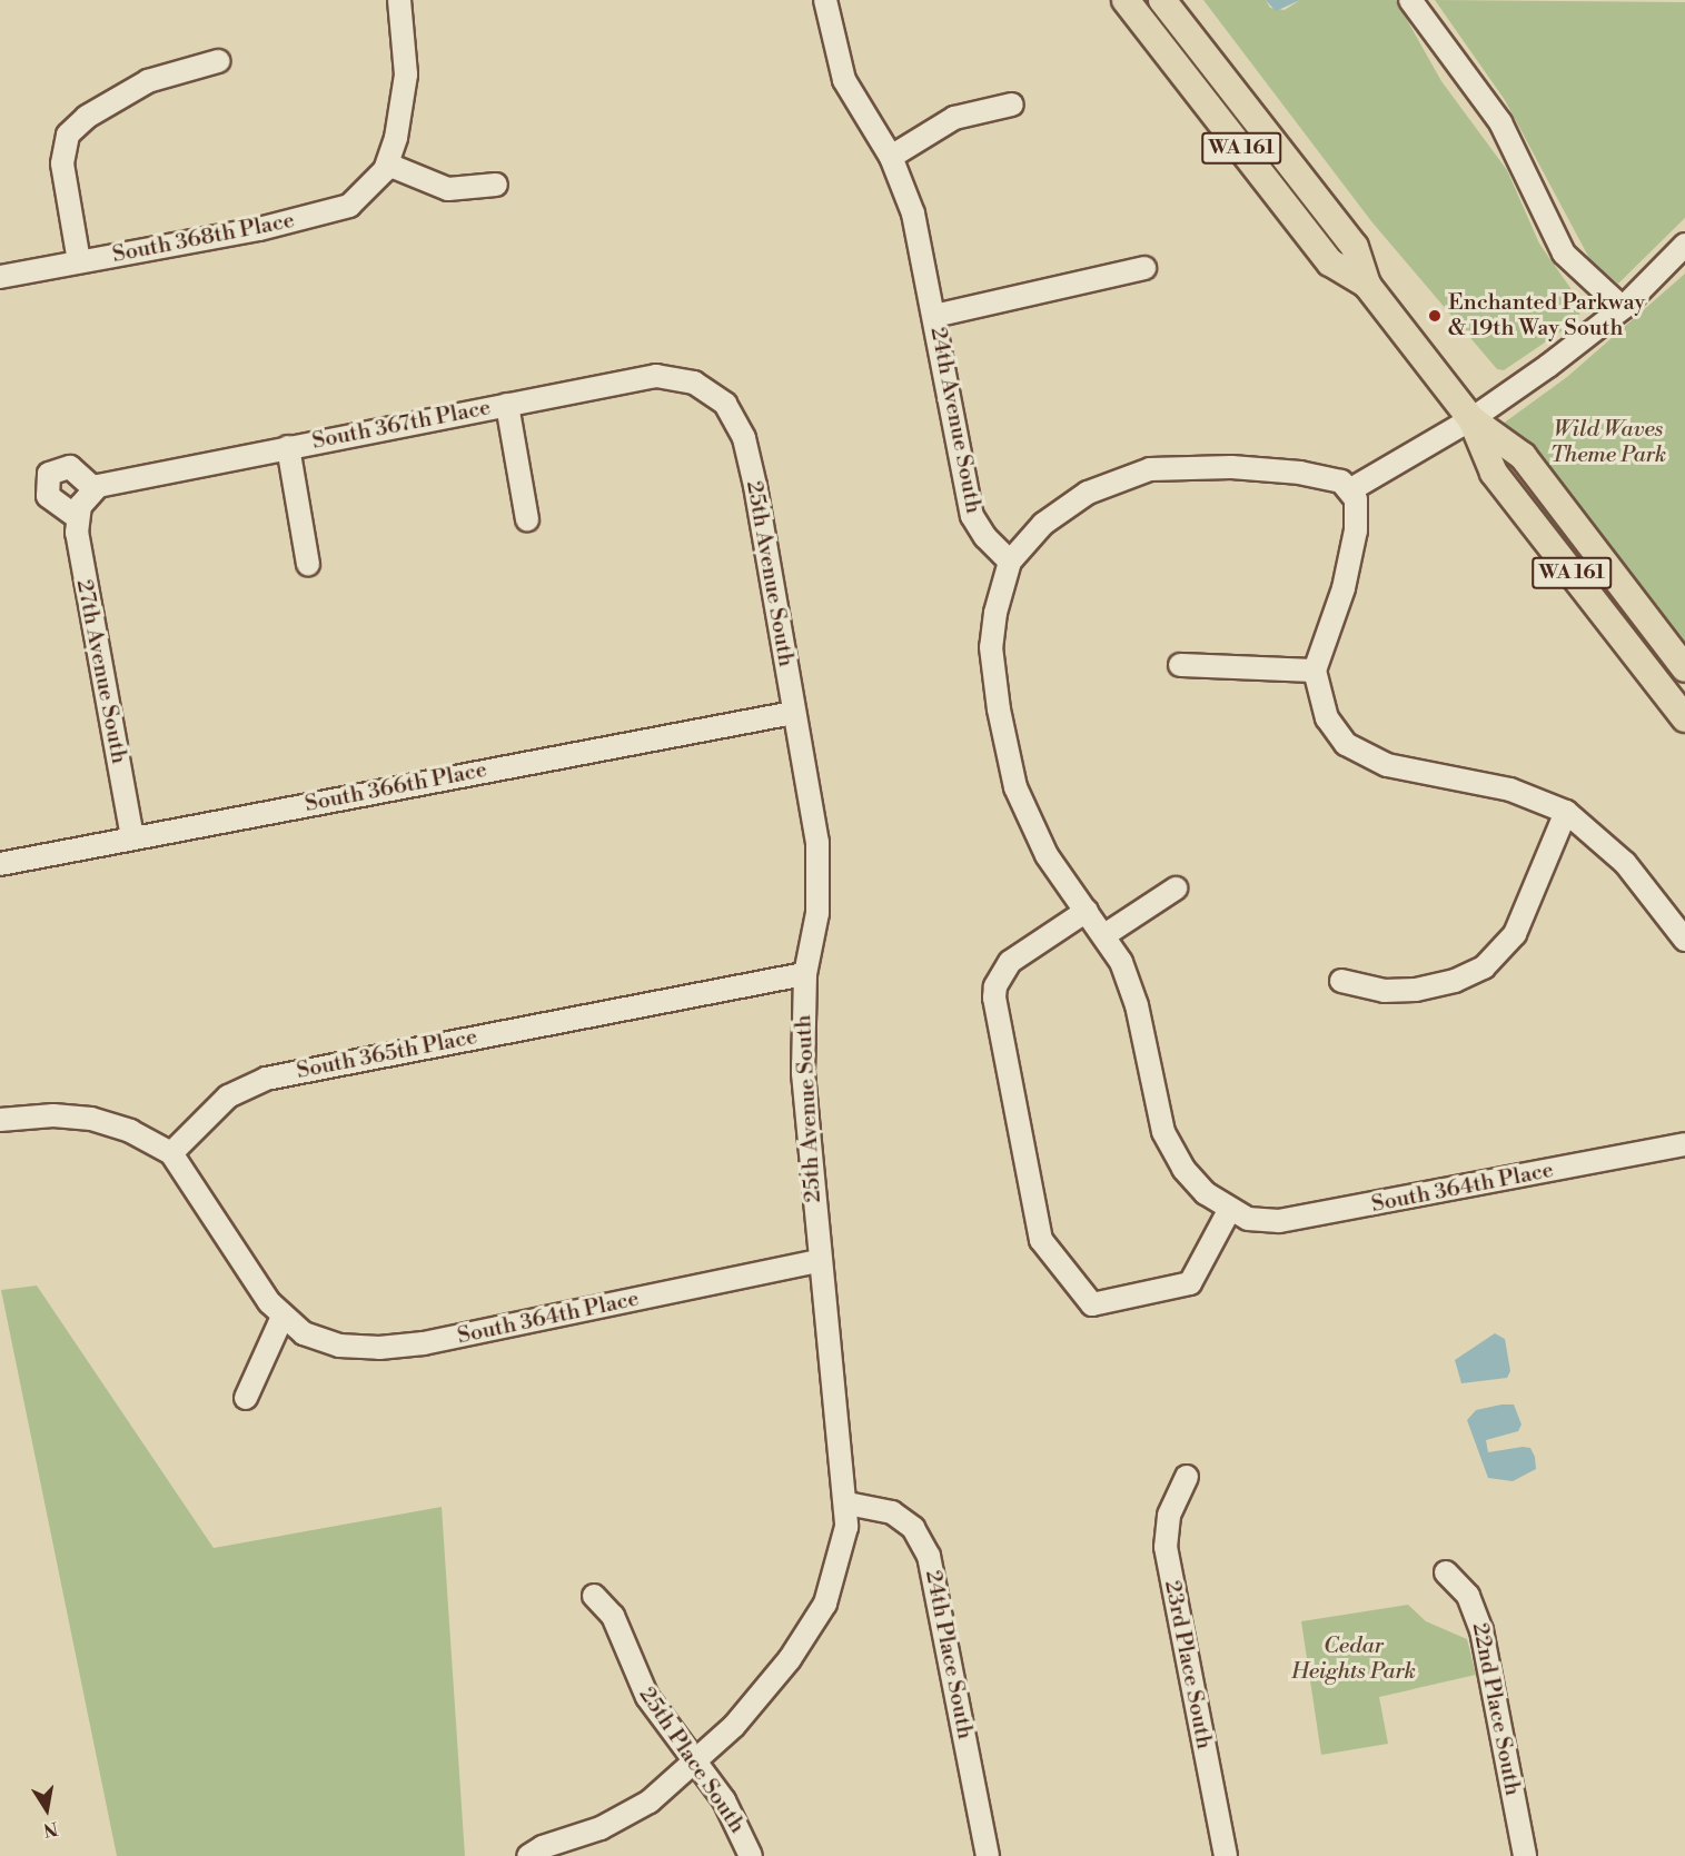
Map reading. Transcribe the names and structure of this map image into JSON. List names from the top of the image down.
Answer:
{
  "streets": {
    "main road": ["WA 161"],
    "street": [
      "South 368th Place",
      "24th Avenue South",
      "South 367th Place",
      "25th Avenue South",
      "27th Avenue South",
      "South 366th Place",
      "South 365th Place",
      "South 364th Place",
      "24th Place South",
      "23rd Place South",
      "22nd Place South",
      "25th Place South"
    ]
  },
  "crossings": [
    ["South 367th Place", "25th Avenue South"],
    ["25th Avenue South", "South 366th Place"],
    ["25th Avenue South", "South 365th Place"],
    ["25th Avenue South", "South 364th Place"],
    ["25th Avenue South", "24th Place South"],
    ["25th Avenue South", "25th Place South"],
    ["27th Avenue South", "South 366th Place"],
    ["South 365th Place", "South 364th Place"]
  ],
  "parks": ["Wild Waves Theme Park", "Cedar Heights Park"],
  "places": ["Enchanted Parkway & 19th Way South"],
  "north": "bottom"
}
